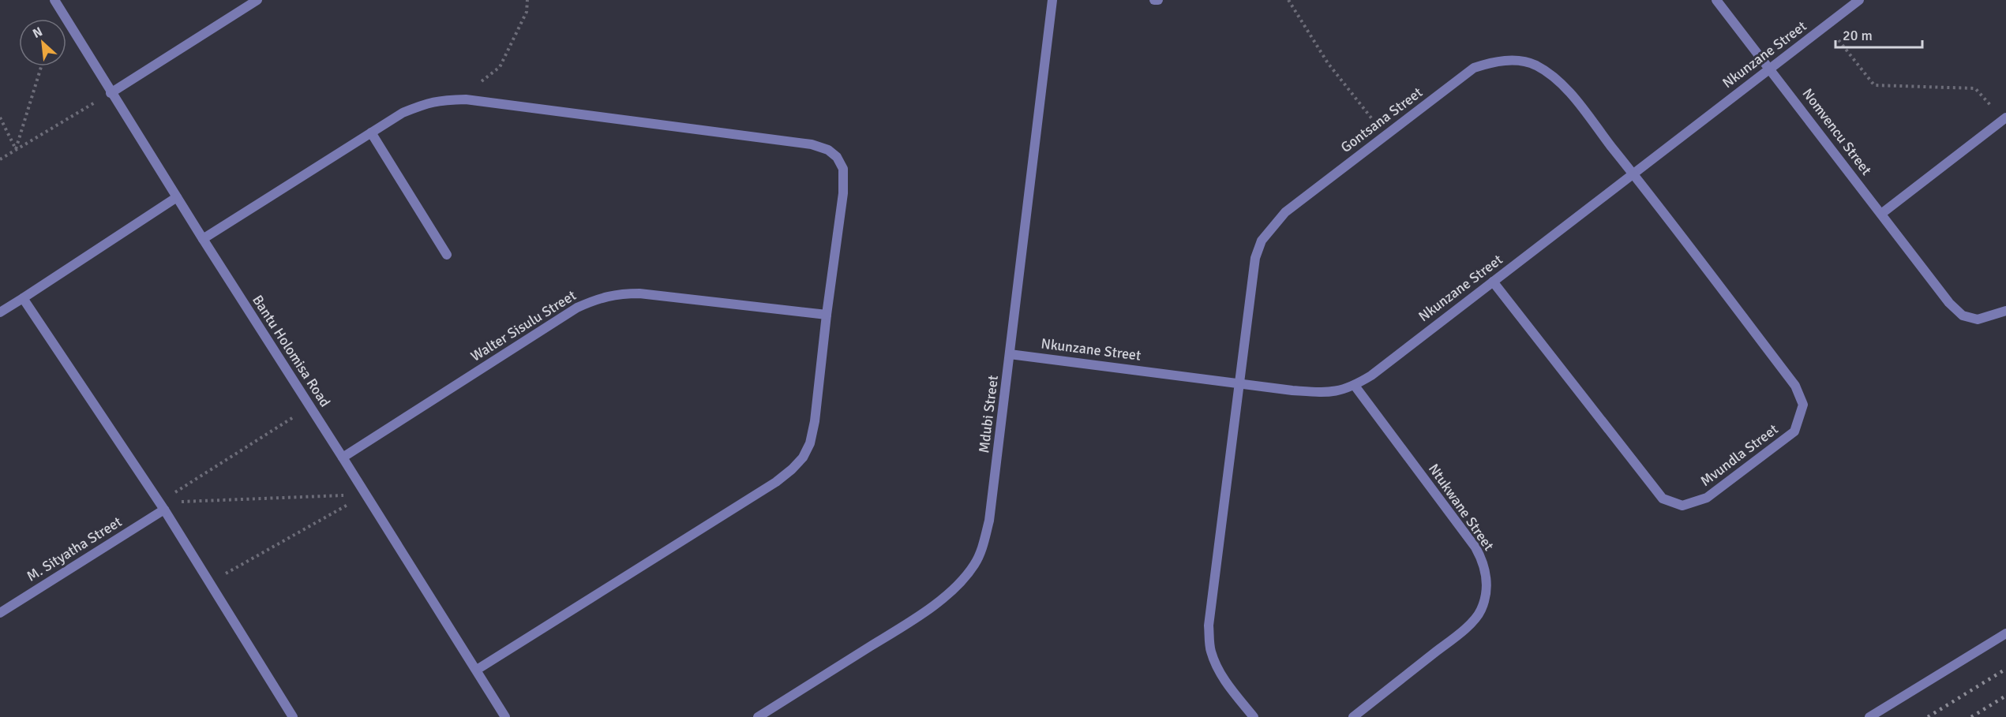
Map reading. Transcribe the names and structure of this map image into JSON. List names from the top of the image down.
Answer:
{
  "streets": {
    "street": [
      "Nkunzane Street",
      "Gontsana Street",
      "Nomvencu Street",
      "Walter Sisulu Street",
      "Bantu Holomisa Road",
      "Mdubi Street",
      "Mvundla Street",
      "Ntukwane Street",
      "M. Sityatha Street"
    ]
  },
  "crossings": [
    ["Nkunzane Street", "Gontsana Street"],
    ["Nkunzane Street", "Nomvencu Street"],
    ["Nkunzane Street", "Mdubi Street"],
    ["Nkunzane Street", "Mvundla Street"],
    ["Nkunzane Street", "Ntukwane Street"],
    ["Gontsana Street", "Mvundla Street"],
    ["Walter Sisulu Street", "Bantu Holomisa Road"]
  ],
  "scale_bar": "20 m",
  "north": "top left"
}
